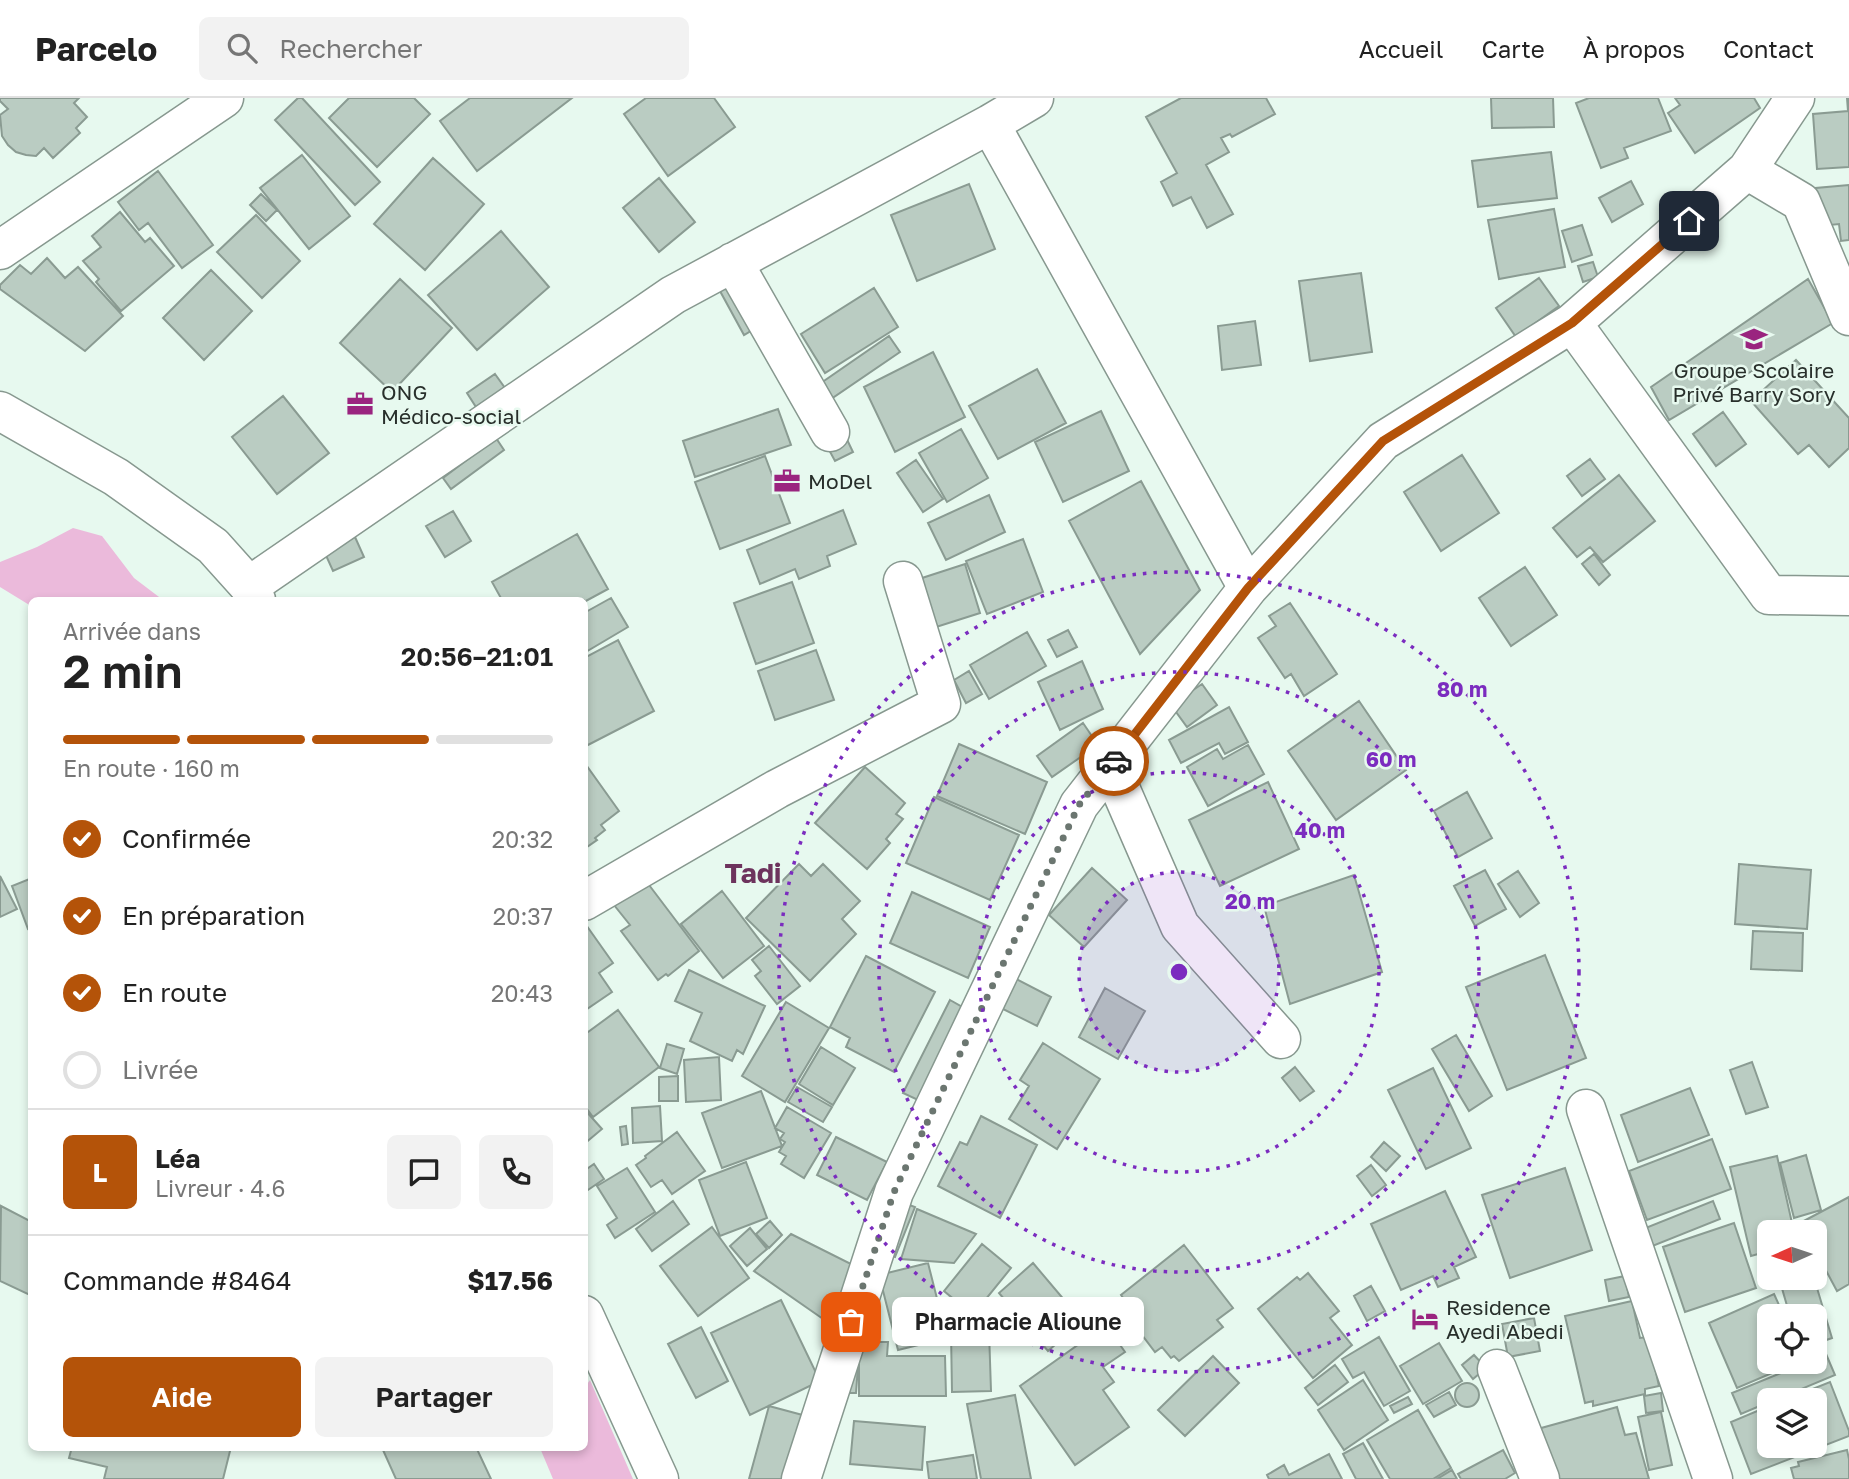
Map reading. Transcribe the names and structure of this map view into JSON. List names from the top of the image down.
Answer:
{
  "districts": ["Tadi"],
  "places": {
    "school or university": ["Groupe Scolaire Privé Barry Sory"],
    "office": ["ONG Médico-social", "MoDel"],
    "hotel": ["Residence Ayedi Abedi"],
    "other": ["Pharmacie Alioune"]
  },
  "north": "left",
  "page": {
    "header": "Parcelo",
    "search": "Rechercher",
    "nav": [
      "Accueil",
      "Carte",
      "À propos",
      "Contact"
    ],
    "heading": ["2 min", "Arrivée dans", "20:56–21:01"],
    "panel": [
      "Léa",
      "Livreur · 4.6",
      "Commande #8464",
      "$17.56"
    ],
    "bar": "En route · 160 m",
    "list": [
      ["Confirmée", "20:32"],
      ["En préparation", "20:37"],
      ["En route", "20:43"],
      "Livrée"
    ],
    "round": "L",
    "bubble": "Pharmacie Alioune",
    "buttons": ["Aide", "Partager"]
  },
  "rings": [
    "80 m",
    "60 m",
    "40 m",
    "20 m"
  ]
}
